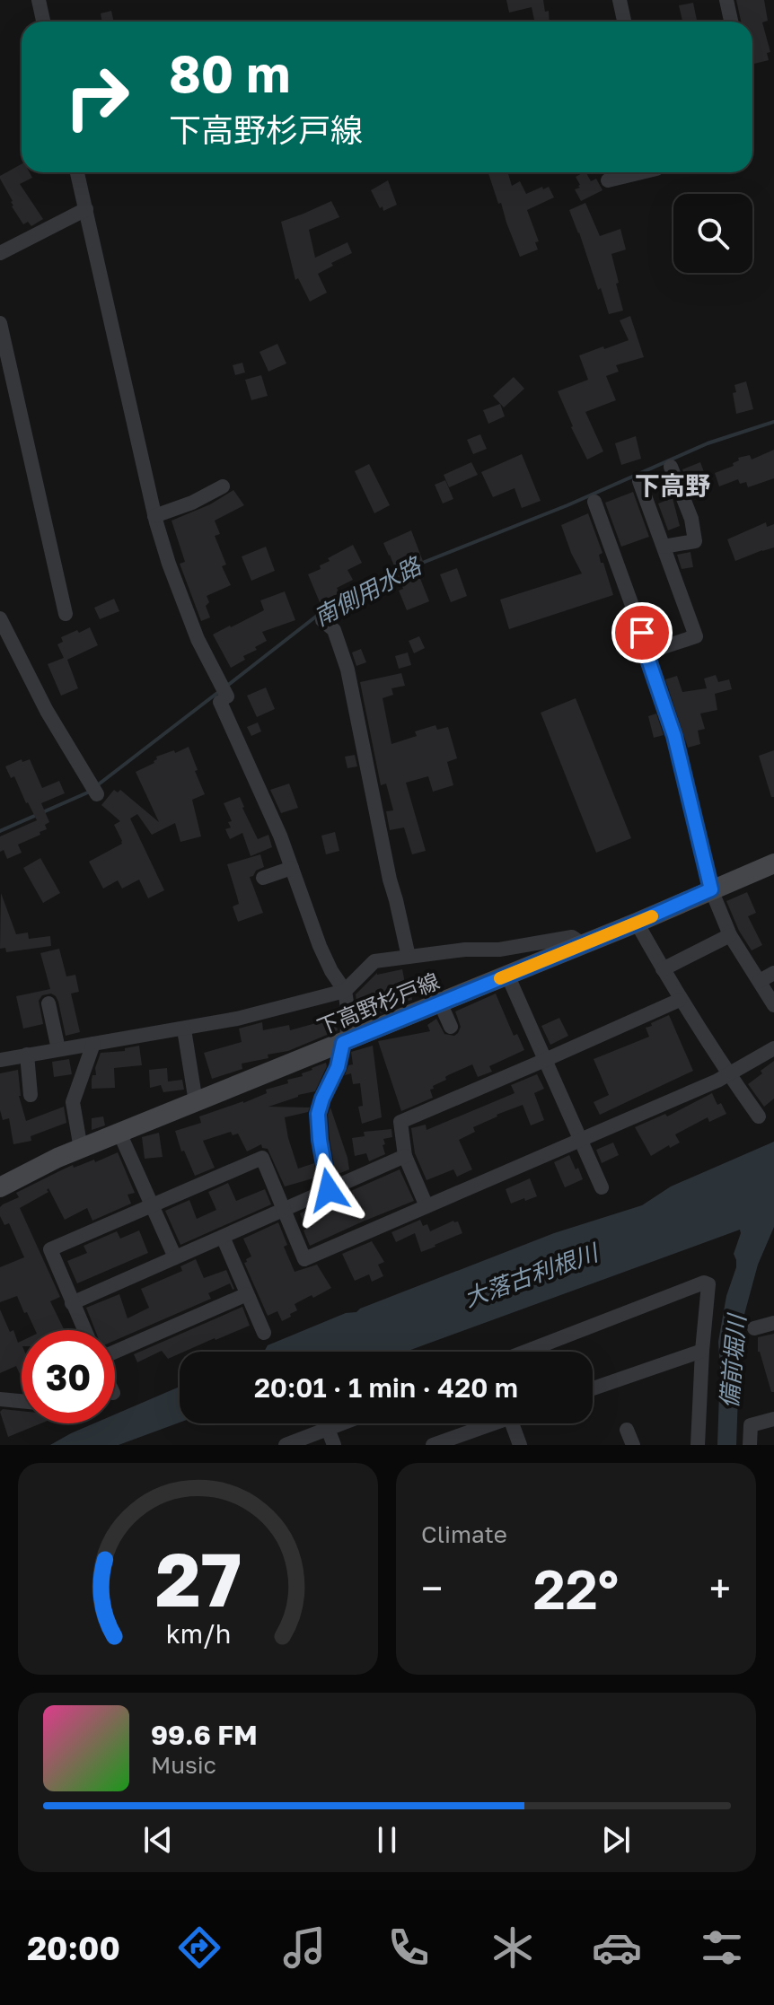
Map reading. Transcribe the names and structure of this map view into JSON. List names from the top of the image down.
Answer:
{
  "streets": {
    "main road": ["下高野杉戸線"]
  },
  "districts": ["下高野"],
  "water": ["南側用水路", "大落古利根川", "備前堀川"],
  "page": {
    "turn": ["80 m", "下高野杉戸線"],
    "limit": "30",
    "trip": "20:01 · 1 min · 420 m",
    "tile": "Climate",
    "heat": ["−", "22°", "+"],
    "song": ["99.6 FM", "Music"],
    "tabs": "20:00",
    "gauge": ["27", "km/h"]
  }
}
